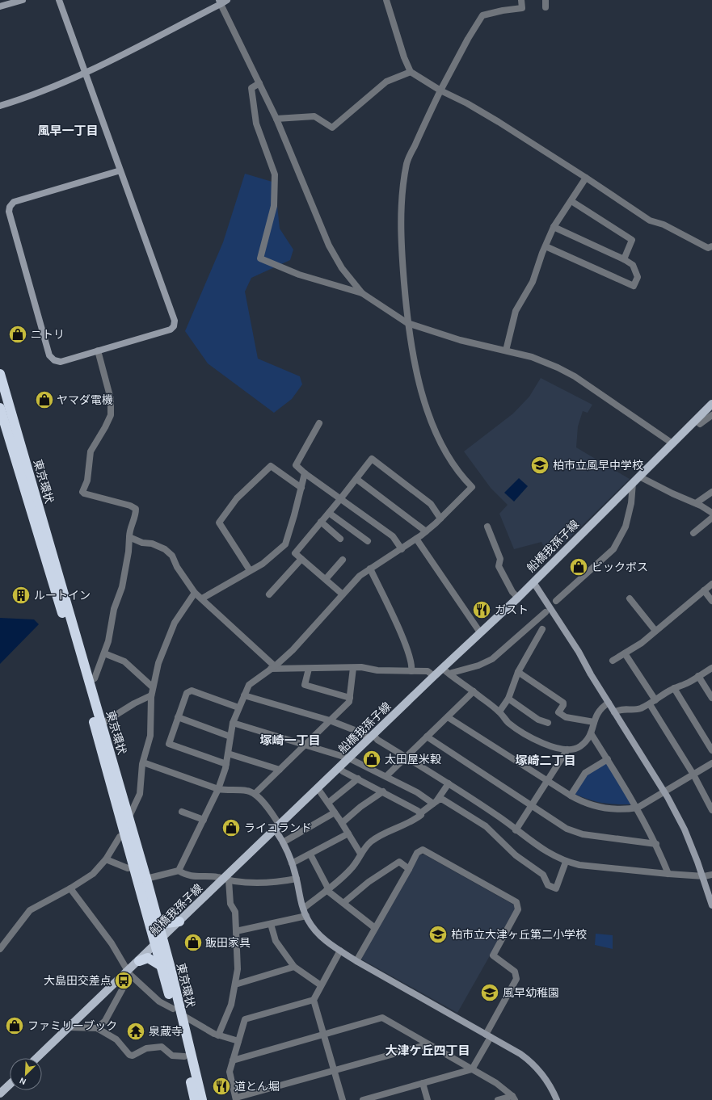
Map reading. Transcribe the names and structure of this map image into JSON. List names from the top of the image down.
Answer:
{
  "streets": {
    "highway": ["東京環状"],
    "main road": ["船橋我孫子線"]
  },
  "crossings": [
    ["東京環状", "船橋我孫子線"]
  ],
  "districts": [
    "風早一丁目",
    "塚崎一丁目",
    "塚崎二丁目",
    "大津ケ丘四丁目"
  ],
  "places": {
    "shop": [
      "ニトリ",
      "ヤマダ電機",
      "ビックボス",
      "太田屋米穀",
      "ライコランド",
      "飯田家具",
      "ファミリーブック"
    ],
    "school or university": ["柏市立風早中学校", "柏市立大津ヶ丘第二小学校", "風早幼稚園"],
    "building": ["ルートイン"],
    "restaurant": ["ガスト", "道とん堀"],
    "bus stop": ["大島田交差点"],
    "temple": ["泉蔵寺"]
  },
  "north": "bottom left"
}
